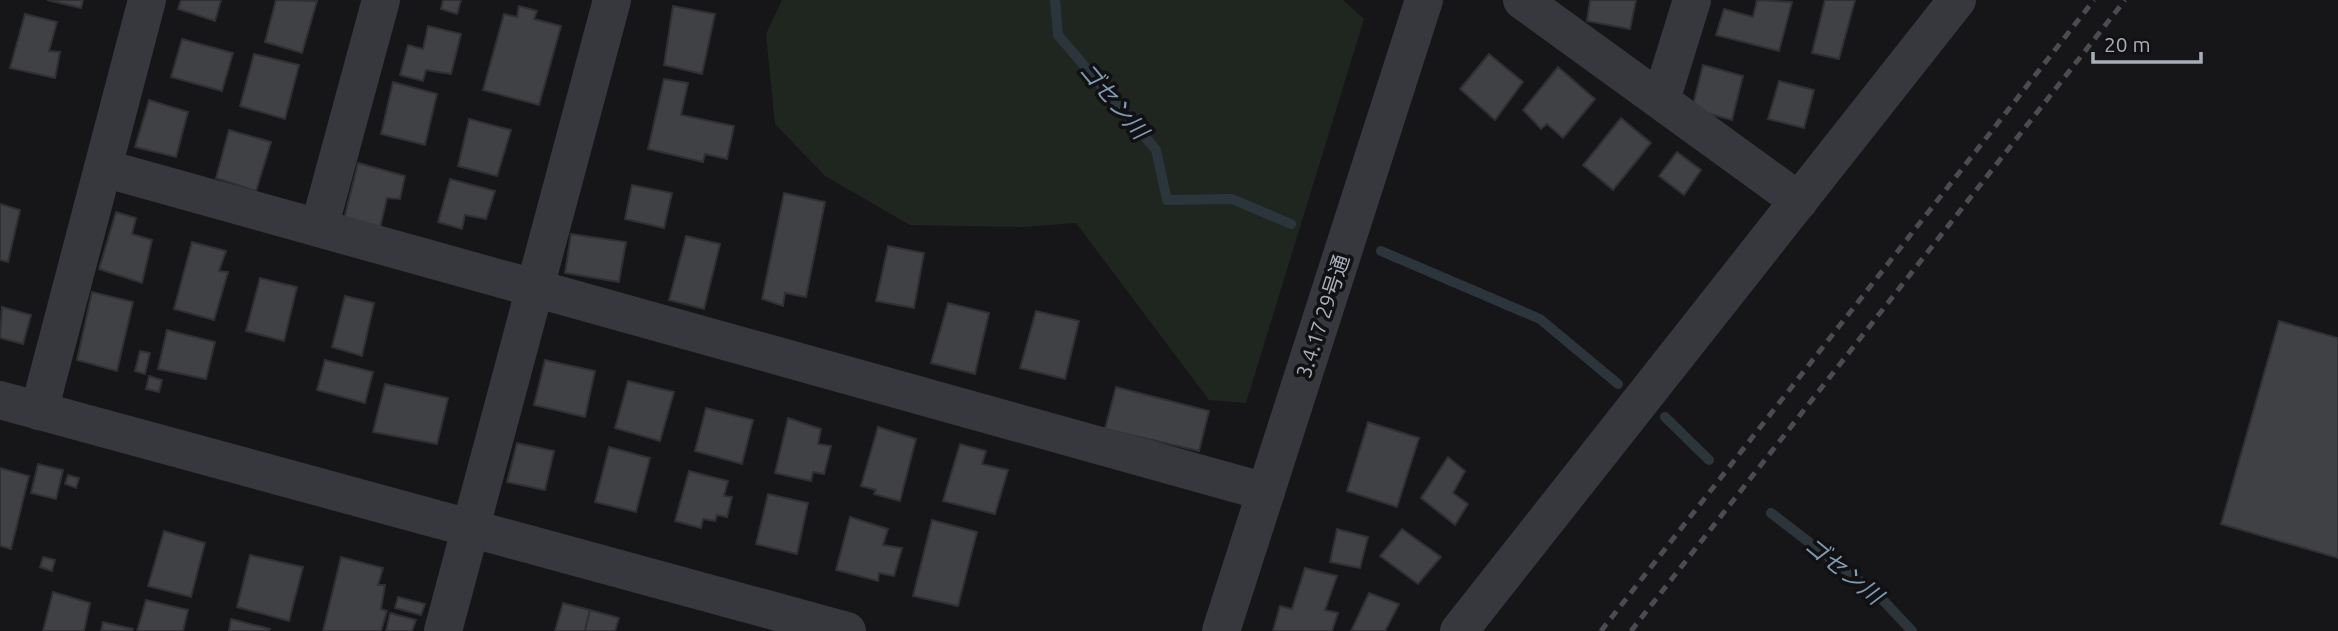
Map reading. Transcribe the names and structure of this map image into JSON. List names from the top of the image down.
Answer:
{
  "streets": {
    "street": ["3.4.17 29号通"]
  },
  "water": ["ゴセン川"],
  "scale_bar": "20 m"
}
